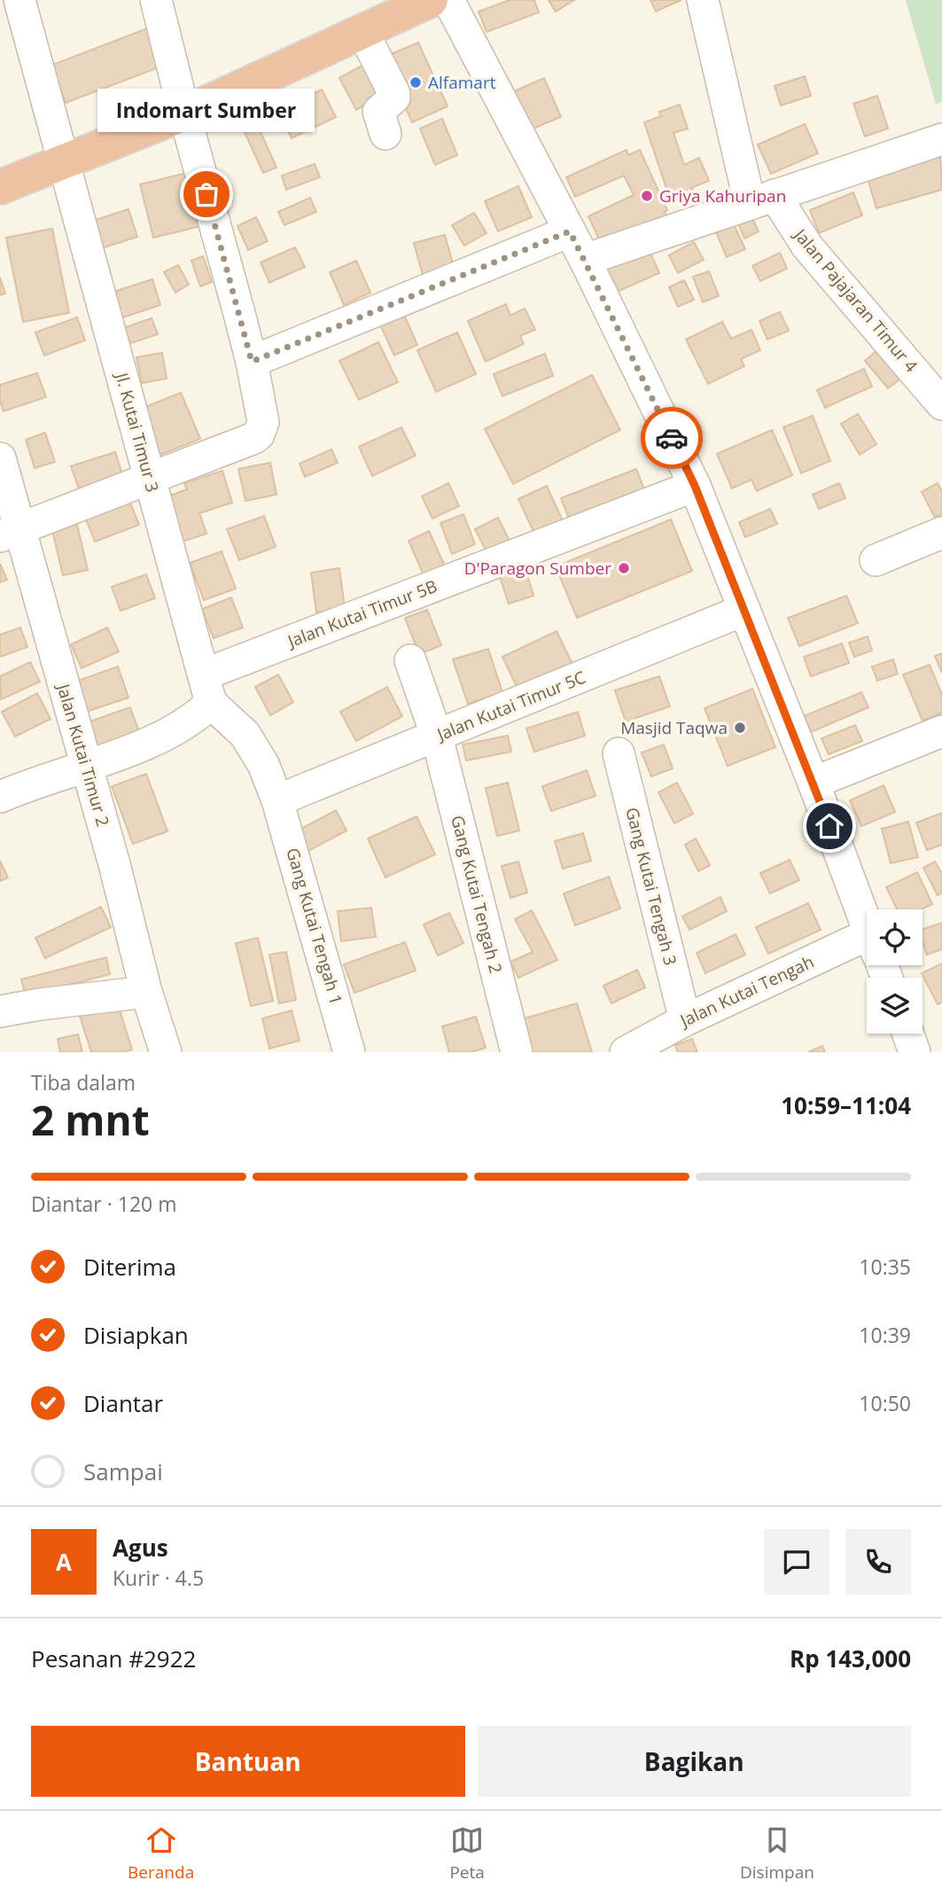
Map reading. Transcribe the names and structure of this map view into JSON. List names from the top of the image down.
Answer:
{
  "streets": {
    "street": [
      "Jalan Pajajaran Timur 4",
      "Jl. Kutai Timur 3",
      "Jalan Kutai Timur 5B",
      "Jalan Kutai Timur 5C",
      "Jalan Kutai Timur 2",
      "Gang Kutai Tengah 3",
      "Gang Kutai Tengah 2",
      "Gang Kutai Tengah 1",
      "Jalan Kutai Tengah"
    ]
  },
  "crossings": [
    ["Jl. Kutai Timur 3", "Jalan Kutai Timur 5B"],
    ["Jl. Kutai Timur 3", "Gang Kutai Tengah 1"],
    ["Jalan Kutai Timur 5B", "Jalan Kutai Timur 2"],
    ["Jalan Kutai Timur 5B", "Gang Kutai Tengah 1"],
    ["Jalan Kutai Timur 5C", "Gang Kutai Tengah 2"],
    ["Jalan Kutai Timur 5C", "Gang Kutai Tengah 1"],
    ["Gang Kutai Tengah 3", "Jalan Kutai Tengah"]
  ],
  "places": [
    "Alfamart",
    "Indomart Sumber",
    "Griya Kahuripan",
    "D'Paragon Sumber",
    "Masjid Taqwa"
  ],
  "page": {
    "bubble": "Indomart Sumber",
    "heading": ["2 mnt", "Tiba dalam", "10:59–11:04"],
    "panel": [
      "Agus",
      "Kurir · 4.5",
      "Pesanan #2922",
      "Rp 143,000"
    ],
    "bar": "Diantar · 120 m",
    "list": [
      ["Diterima", "10:35"],
      ["Disiapkan", "10:39"],
      ["Diantar", "10:50"],
      "Sampai"
    ],
    "round": "A",
    "buttons": ["Bantuan", "Bagikan"],
    "tabs": ["Beranda", "Peta", "Disimpan"]
  }
}
